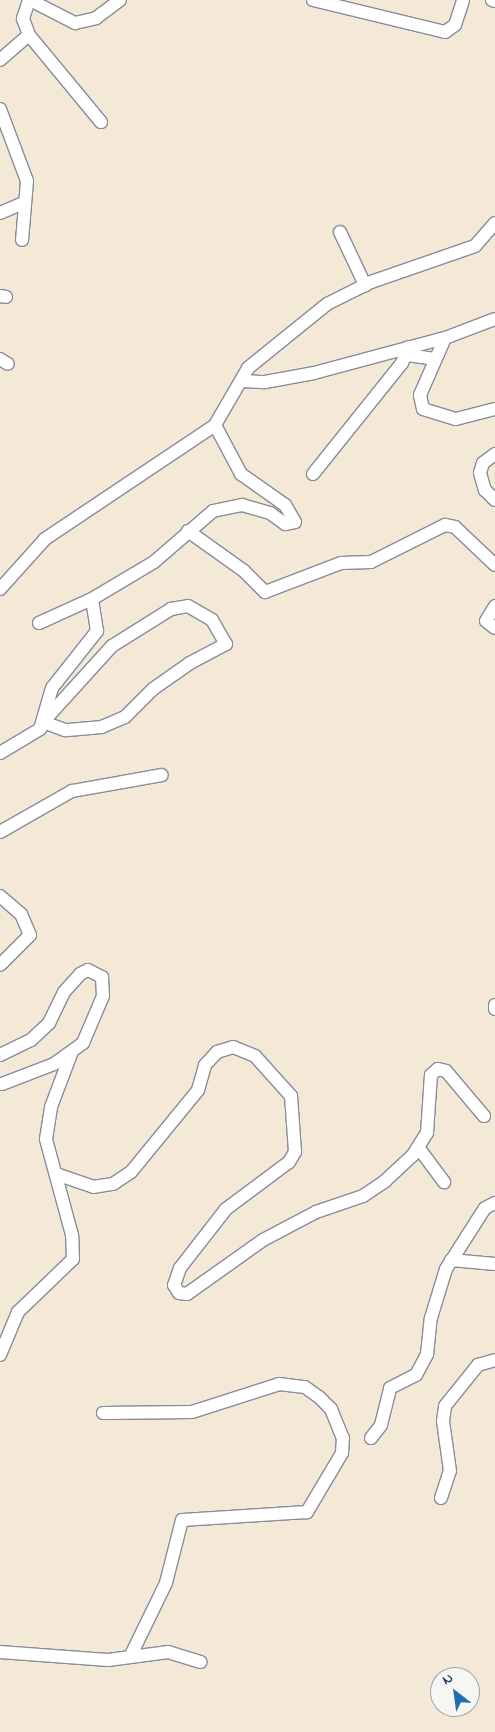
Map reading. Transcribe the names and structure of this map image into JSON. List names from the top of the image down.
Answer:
{
  "north": "top left"
}
